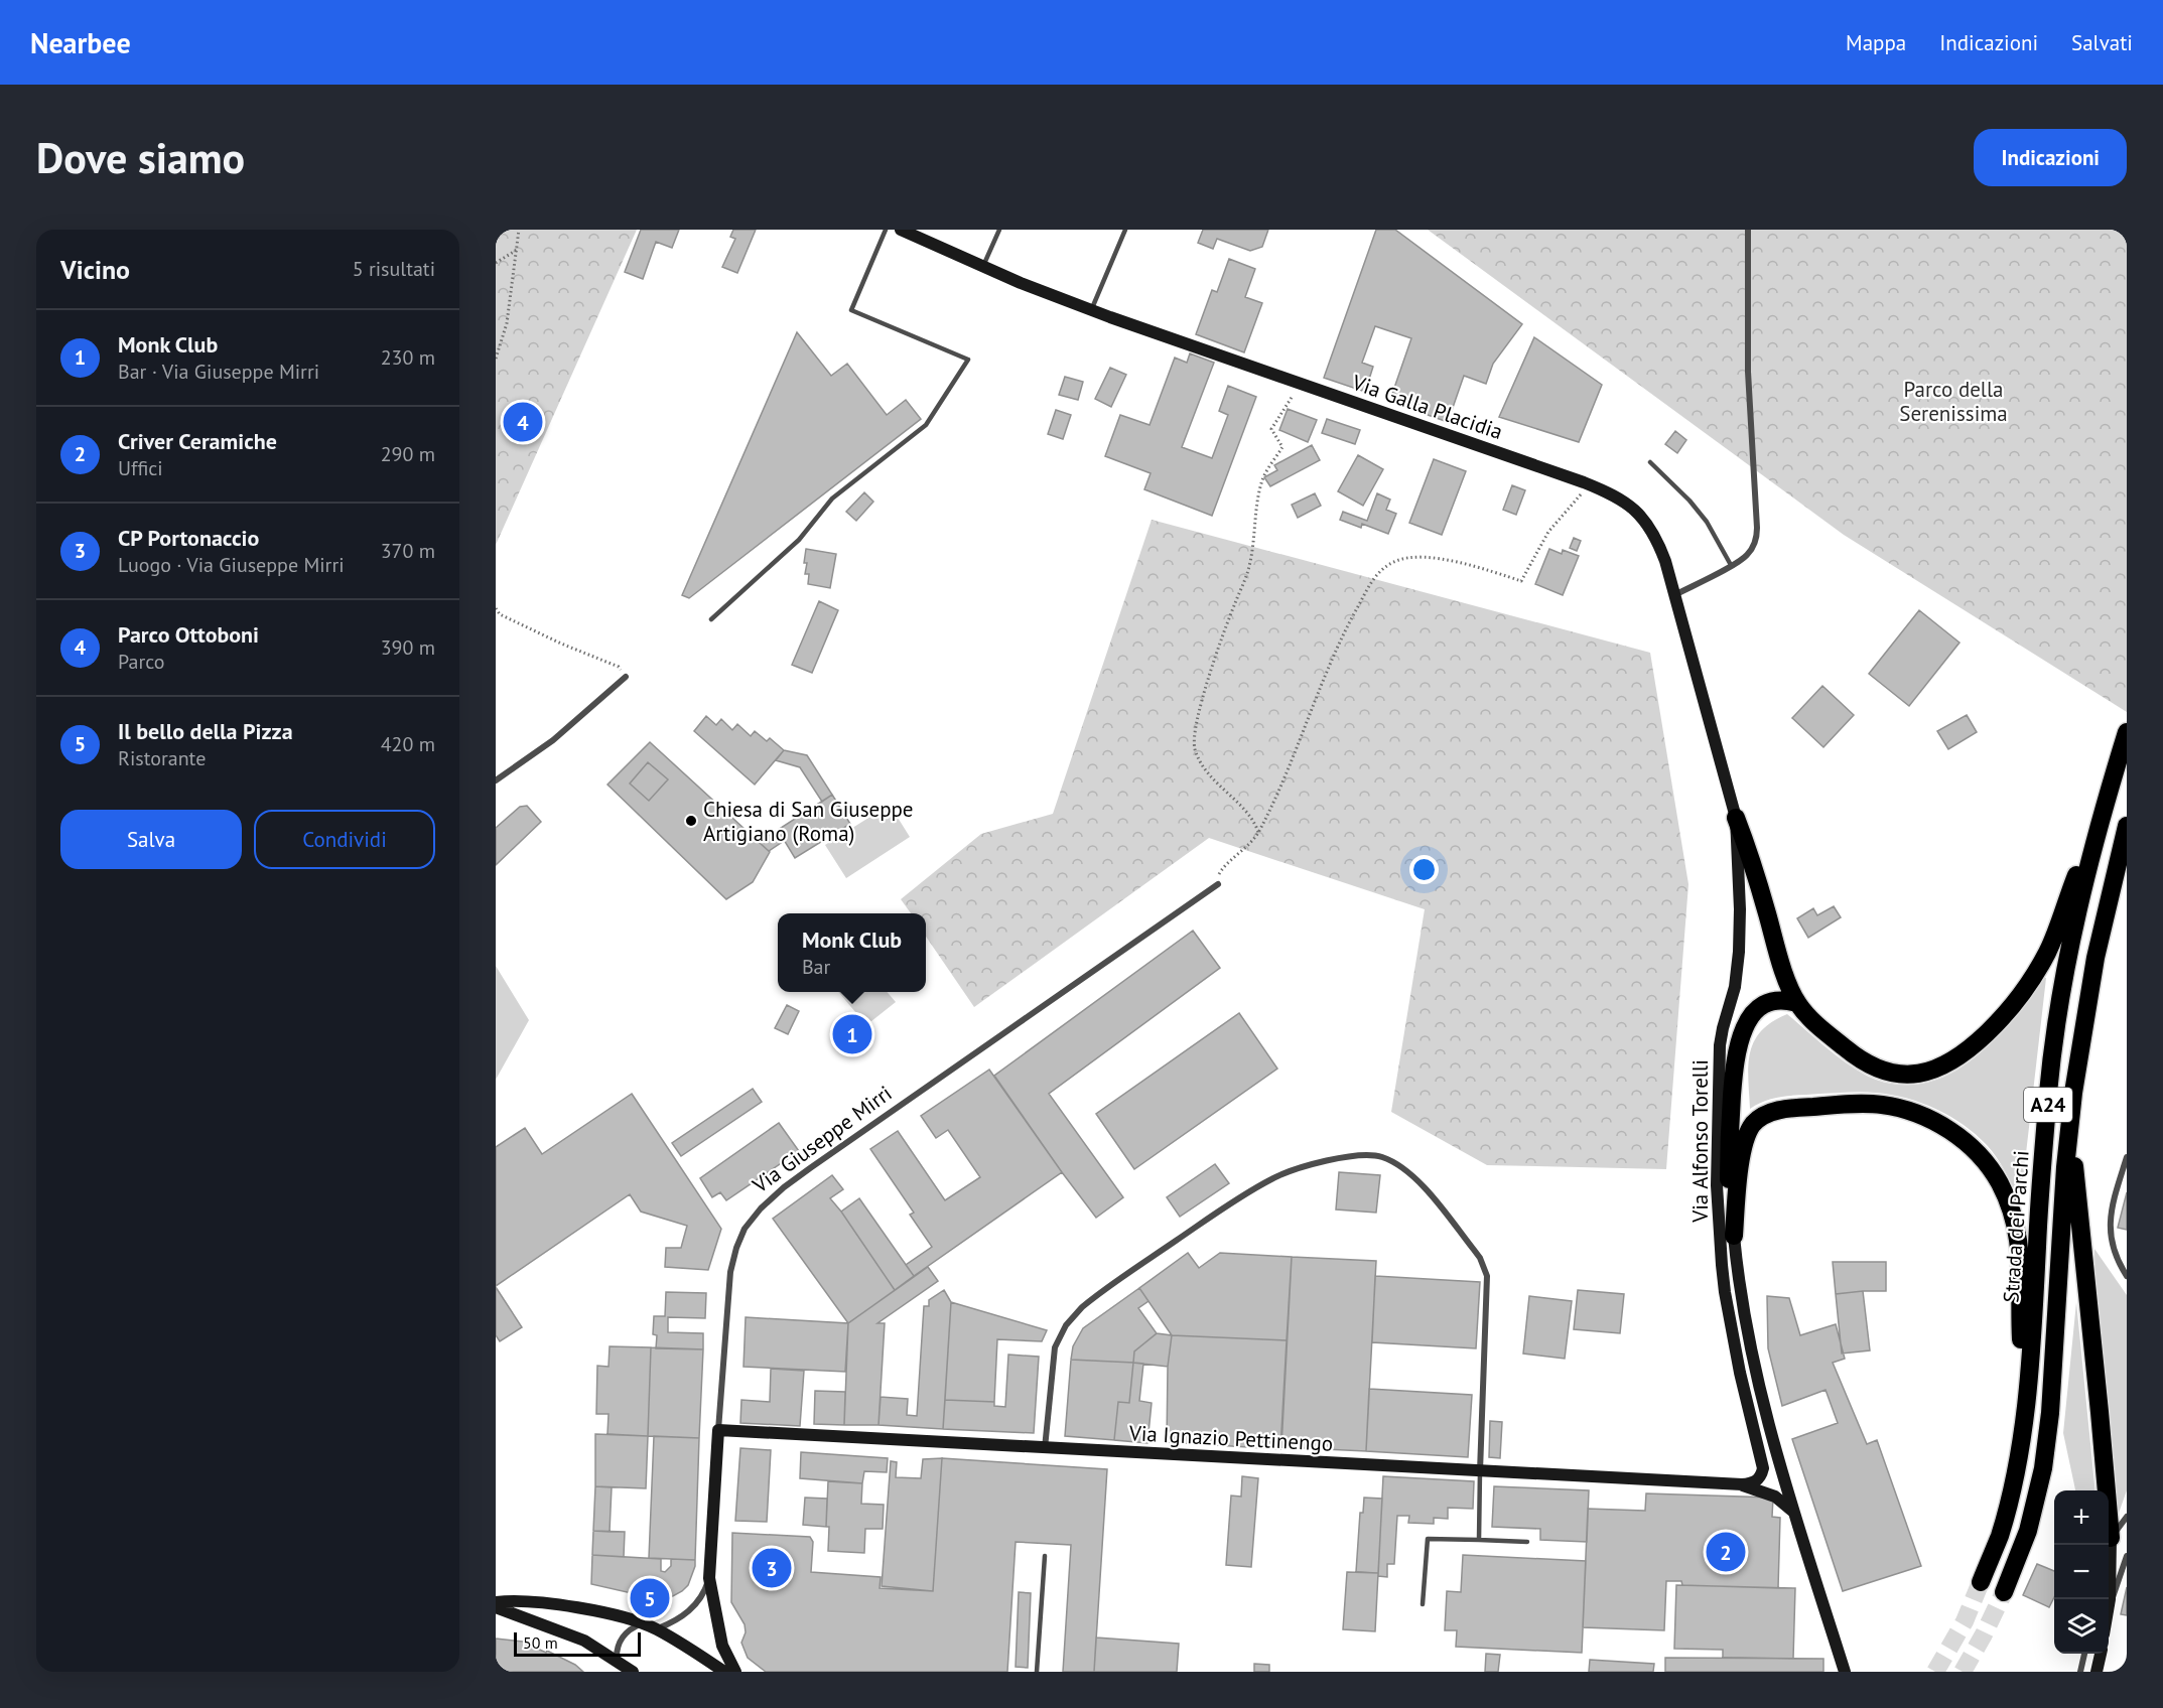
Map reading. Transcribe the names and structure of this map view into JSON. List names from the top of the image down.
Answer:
{
  "streets": {
    "highway": ["A24", "Strada dei Parchi"],
    "main road": [
      "Via Galla Placidia",
      "Via Giuseppe Mirri",
      "Via Alfonso Torelli",
      "Via Ignazio Pettinengo"
    ]
  },
  "crossings": [
    ["Via Galla Placidia", "Via Alfonso Torelli"],
    ["Via Giuseppe Mirri", "Via Ignazio Pettinengo"],
    ["Via Alfonso Torelli", "Via Ignazio Pettinengo"]
  ],
  "parks": ["Parco della Serenissima"],
  "places": ["Chiesa di San Giuseppe Artigiano (Roma)"],
  "scale_bar": "50 m",
  "page": {
    "header": "Nearbee",
    "nav": ["Mappa", "Indicazioni", "Salvati"],
    "buttons": [
      "Indicazioni",
      ["Salva", "Condividi"]
    ],
    "title": "Dove siamo",
    "heading": ["Vicino", "5 risultati"],
    "list": [
      {
        "mark": "1",
        "name": "Monk Club",
        "note": "Bar · Via Giuseppe Mirri",
        "value": "230 m"
      },
      {
        "mark": "2",
        "name": "Criver Ceramiche",
        "note": "Uffici",
        "value": "290 m"
      },
      {
        "mark": "3",
        "name": "CP Portonaccio",
        "note": "Luogo · Via Giuseppe Mirri",
        "value": "370 m"
      },
      {
        "mark": "4",
        "name": "Parco Ottoboni",
        "note": "Parco",
        "value": "390 m"
      },
      {
        "mark": "5",
        "name": "Il bello della Pizza",
        "note": "Ristorante",
        "value": "420 m"
      }
    ],
    "pins": [
      "4",
      "1",
      "2",
      "3",
      "5"
    ],
    "popup": ["Monk Club", "Bar"],
    "map_buttons": ["+", "−"],
    "scale": "50 m"
  }
}
